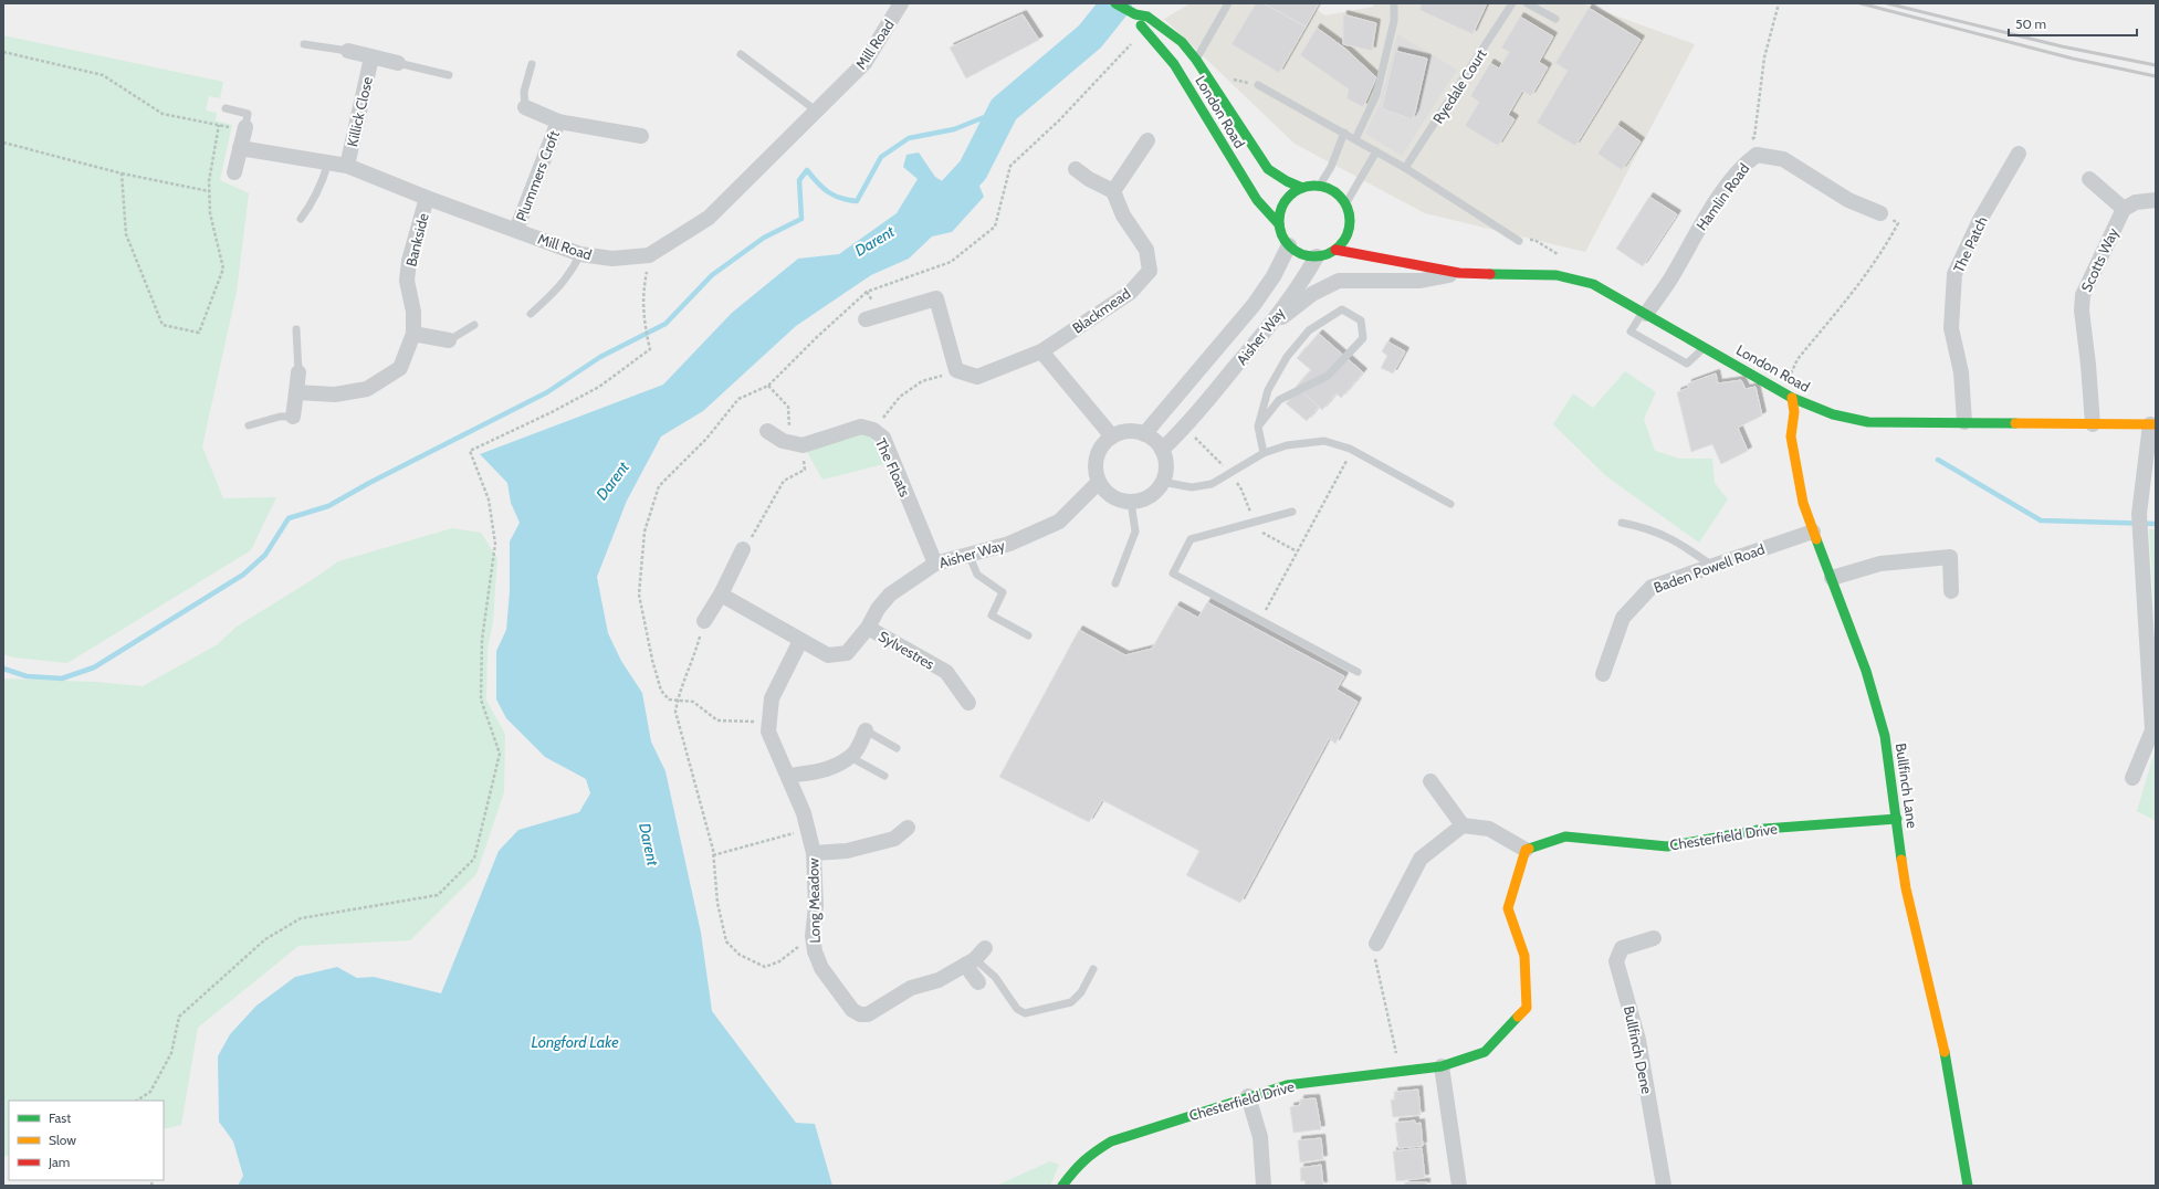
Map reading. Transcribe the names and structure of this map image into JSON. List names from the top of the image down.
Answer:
{
  "streets": {
    "street": [
      "Mill Road",
      "Killick Close",
      "London Road",
      "Plummers Croft",
      "Hamlin Road",
      "Bankside",
      "The Patch",
      "Scotts Way",
      "Blackmead",
      "Aisher Way",
      "The Floats",
      "Baden Powell Road",
      "Sylvestres",
      "Bullfinch Lane",
      "Chesterfield Drive",
      "Long Meadow",
      "Bullfinch Dene"
    ],
    "lane": ["Ryedale Court"]
  },
  "crossings": [
    ["Mill Road", "Killick Close"],
    ["Mill Road", "Plummers Croft"],
    ["Mill Road", "Bankside"],
    ["London Road", "Hamlin Road"],
    ["London Road", "The Patch"],
    ["London Road", "Scotts Way"],
    ["London Road", "Aisher Way"],
    ["London Road", "Bullfinch Lane"],
    ["Aisher Way", "The Floats"],
    ["Aisher Way", "Sylvestres"],
    ["Aisher Way", "Long Meadow"],
    ["Baden Powell Road", "Bullfinch Lane"],
    ["Bullfinch Lane", "Chesterfield Drive"]
  ],
  "water": ["Darent", "Longford Lake"],
  "legend": ["Fast", "Slow", "Jam"],
  "scale_bar": "50 m"
}
